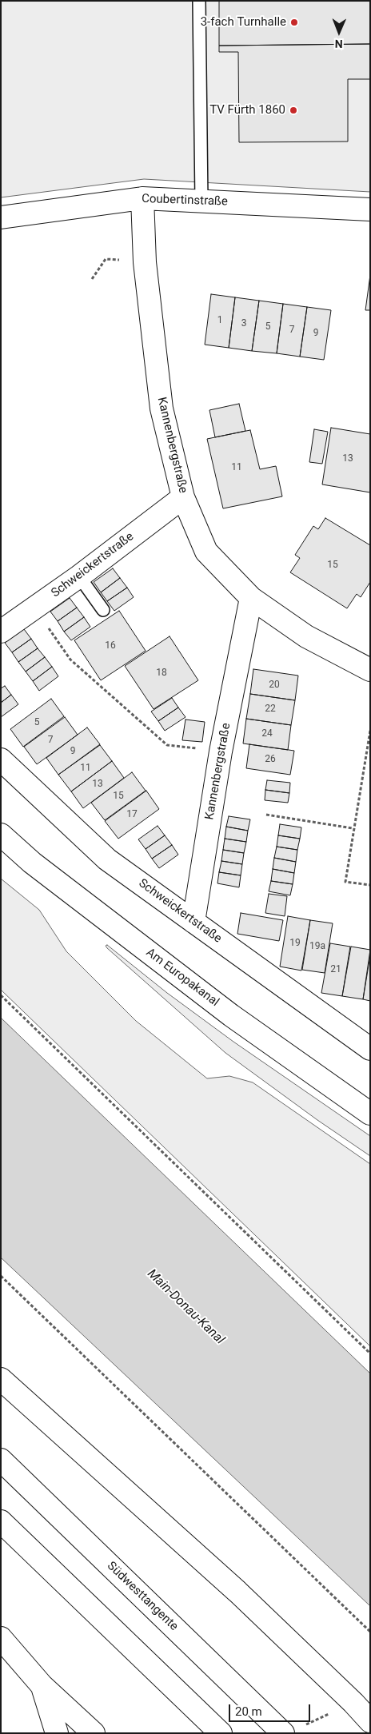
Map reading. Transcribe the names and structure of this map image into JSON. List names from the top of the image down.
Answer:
{
  "streets": {
    "main road": [
      "Coubertinstraße",
      "Kannenbergstraße",
      "Schweickertstraße",
      "Am Europakanal",
      "Südwesttangente"
    ]
  },
  "crossings": [
    ["Coubertinstraße", "Kannenbergstraße"],
    ["Kannenbergstraße", "Schweickertstraße"]
  ],
  "water": ["Main-Donau-Kanal"],
  "places": ["3-fach Turnhalle", "TV Fürth 1860"],
  "house_numbers": [
    "1",
    "3",
    "5",
    "7",
    "9",
    "13",
    "11",
    "15",
    "16",
    "18",
    "20",
    "22",
    "5",
    "24",
    "7",
    "9",
    "26",
    "11",
    "13",
    "15",
    "17",
    "19",
    "19a",
    "21"
  ],
  "scale_bar": "20 m",
  "north": "bottom"
}
